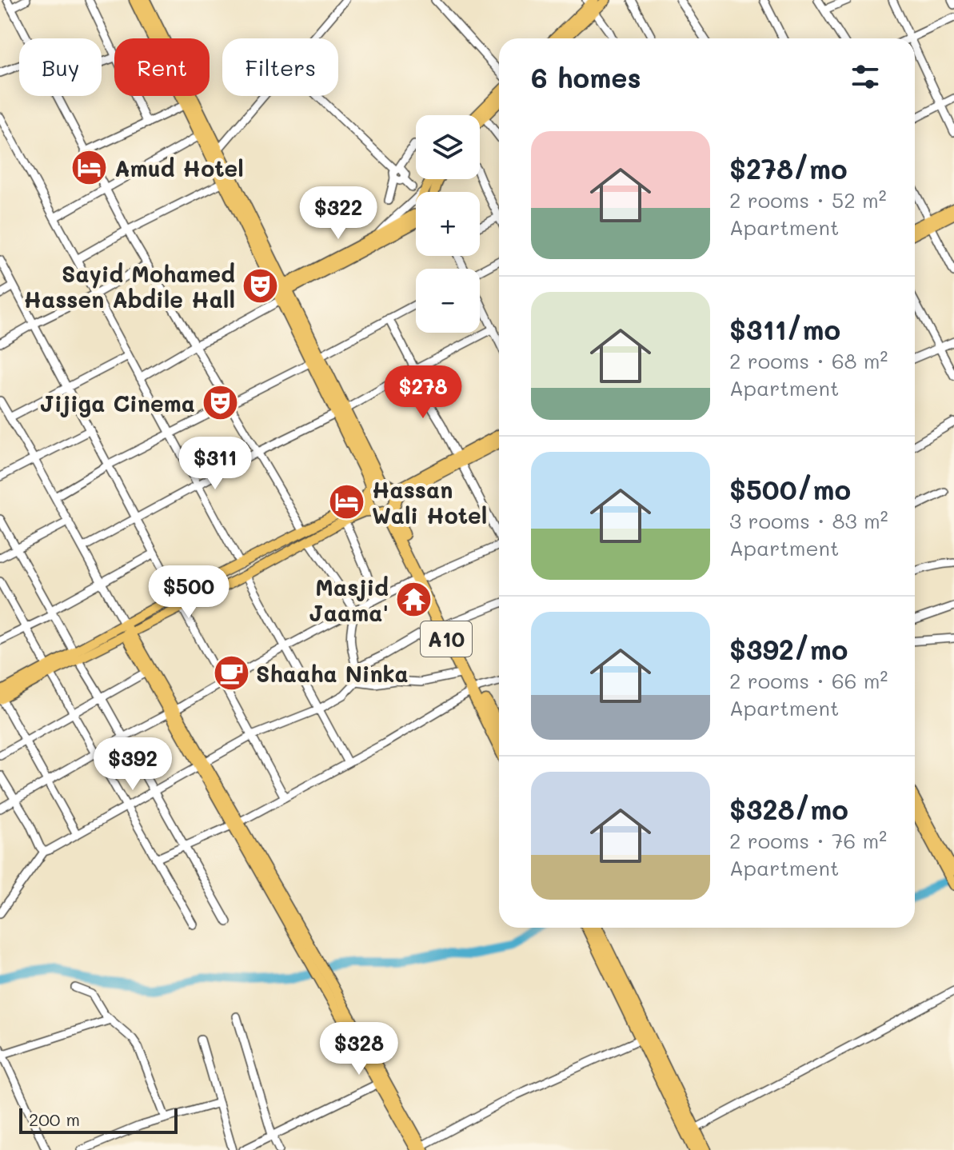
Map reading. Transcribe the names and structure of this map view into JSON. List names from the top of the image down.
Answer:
{
  "streets": {
    "highway": ["A10"]
  },
  "places": {
    "hotel": ["Amud Hotel", "Hassan Wali Hotel"],
    "theatre": ["Sayid Mohamed Hassen Abdile Hall", "Jijiga Cinema"],
    "temple": ["Masjid Jaama'"],
    "cafe": ["Shaaha Ninka"]
  },
  "scale_bar": "200 m",
  "page": {
    "chip": ["Buy", "Rent", "Filters"],
    "heading": "6 homes",
    "map_buttons": ["+", "−"],
    "list": [
      {
        "name": "$278/mo",
        "note": "2 rooms · 52 m² · Apartment"
      },
      {
        "name": "$311/mo",
        "note": "2 rooms · 68 m² · Apartment"
      },
      {
        "name": "$500/mo",
        "note": "3 rooms · 83 m² · Apartment"
      },
      {
        "name": "$392/mo",
        "note": "2 rooms · 66 m² · Apartment"
      },
      {
        "name": "$328/mo",
        "note": "2 rooms · 76 m² · Apartment"
      }
    ],
    "price": [
      "$322",
      "$278",
      "$311",
      "$500",
      "$392",
      "$328"
    ],
    "scale": "200 m"
  }
}
